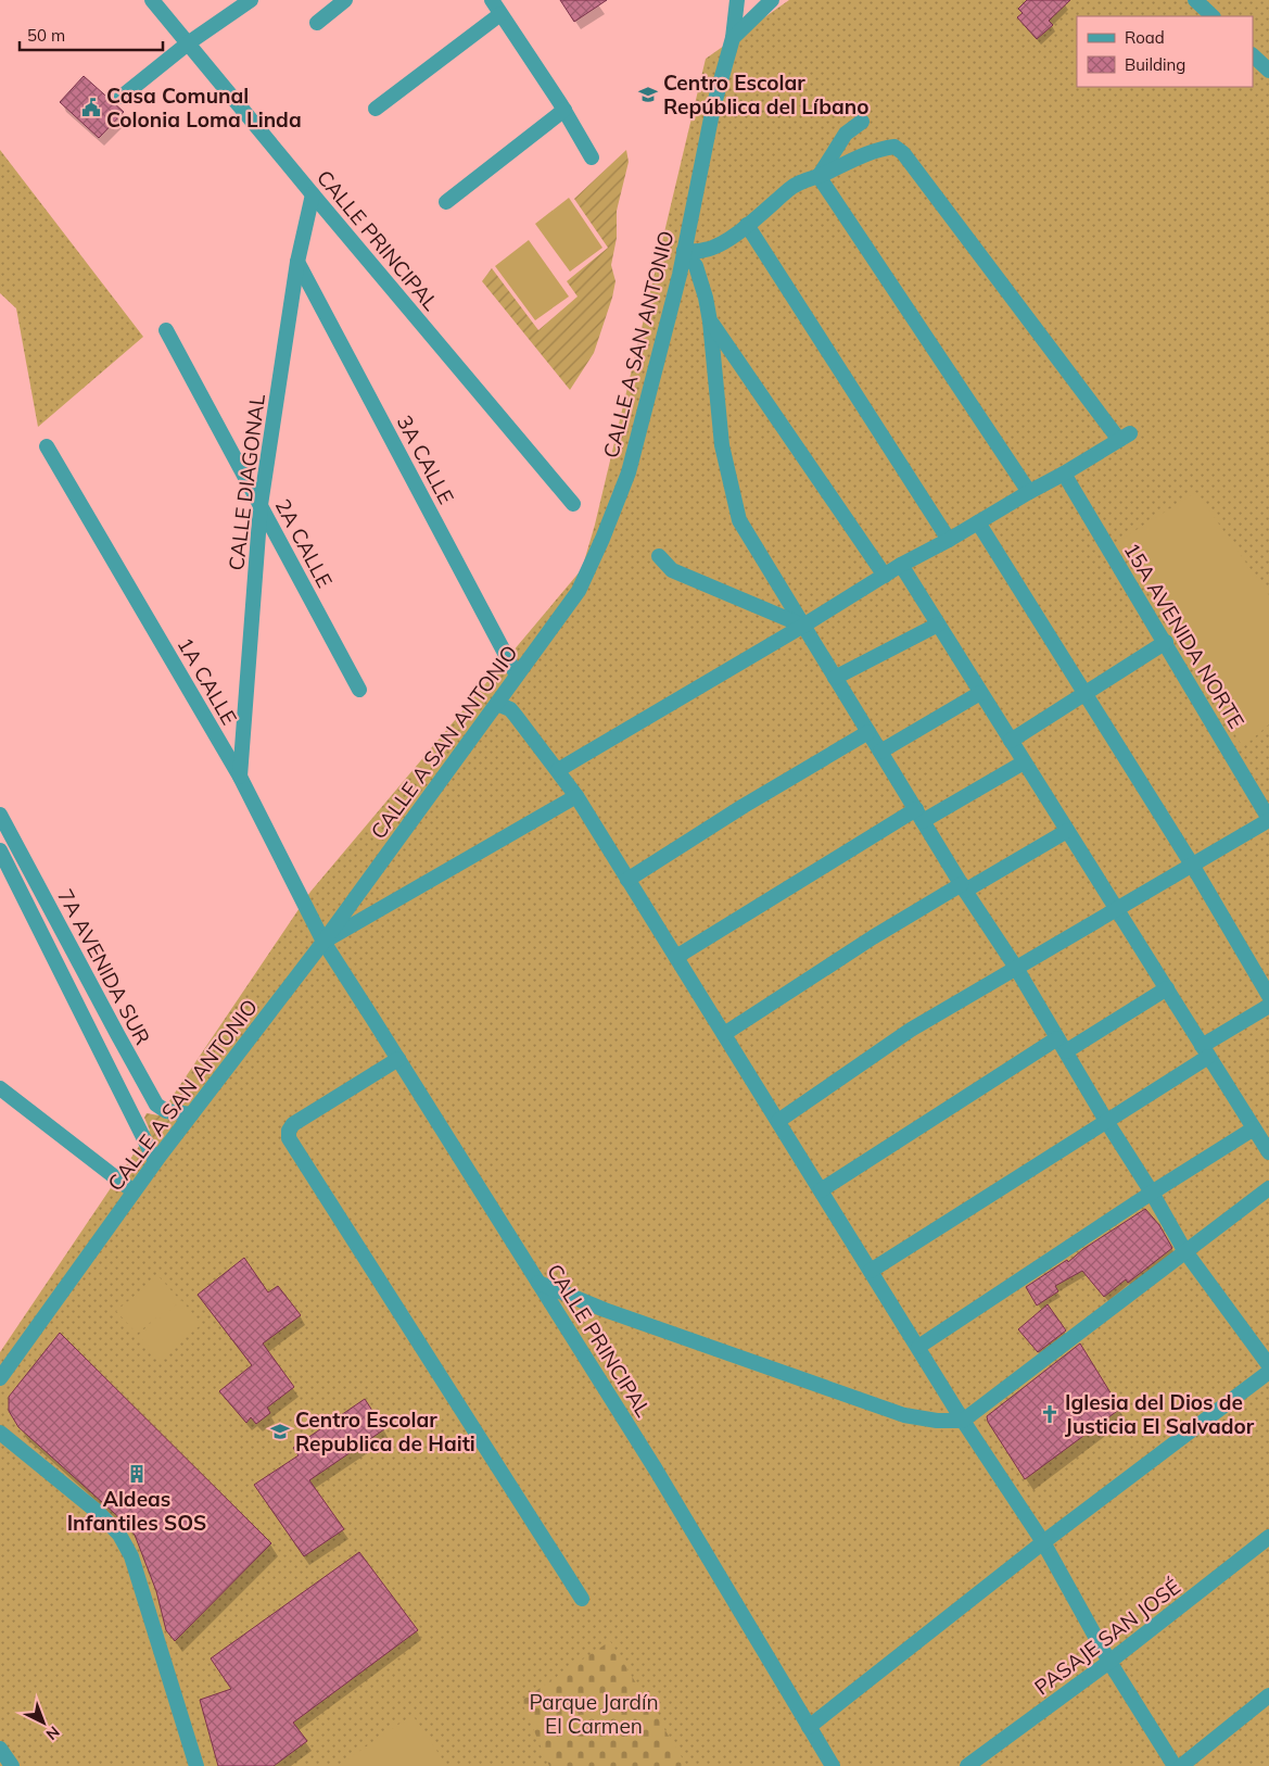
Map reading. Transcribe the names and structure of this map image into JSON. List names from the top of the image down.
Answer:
{
  "streets": {
    "street": [
      "CALLE PRINCIPAL",
      "CALLE A SAN ANTONIO",
      "3A CALLE",
      "CALLE DIAGONAL",
      "2A CALLE",
      "15A AVENIDA NORTE",
      "1A CALLE",
      "7A AVENIDA SUR",
      "PASAJE SAN JOSÉ"
    ]
  },
  "crossings": [
    ["CALLE PRINCIPAL", "CALLE A SAN ANTONIO"],
    ["CALLE PRINCIPAL", "CALLE DIAGONAL"],
    ["CALLE PRINCIPAL", "1A CALLE"],
    ["CALLE A SAN ANTONIO", "3A CALLE"],
    ["CALLE A SAN ANTONIO", "1A CALLE"],
    ["CALLE A SAN ANTONIO", "7A AVENIDA SUR"],
    ["3A CALLE", "CALLE DIAGONAL"],
    ["CALLE DIAGONAL", "2A CALLE"],
    ["CALLE DIAGONAL", "1A CALLE"]
  ],
  "parks": ["Parque Jardín El Carmen"],
  "places": {
    "school or university": ["Centro Escolar República del Líbano", "Centro Escolar Republica de Haiti"],
    "public building": ["Casa Comunal Colonia Loma Linda"],
    "church": ["Iglesia del Dios de Justicia El Salvador"],
    "building": ["Aldeas Infantiles SOS"]
  },
  "legend": ["Road", "Building"],
  "scale_bar": "50 m",
  "north": "bottom right"
}
